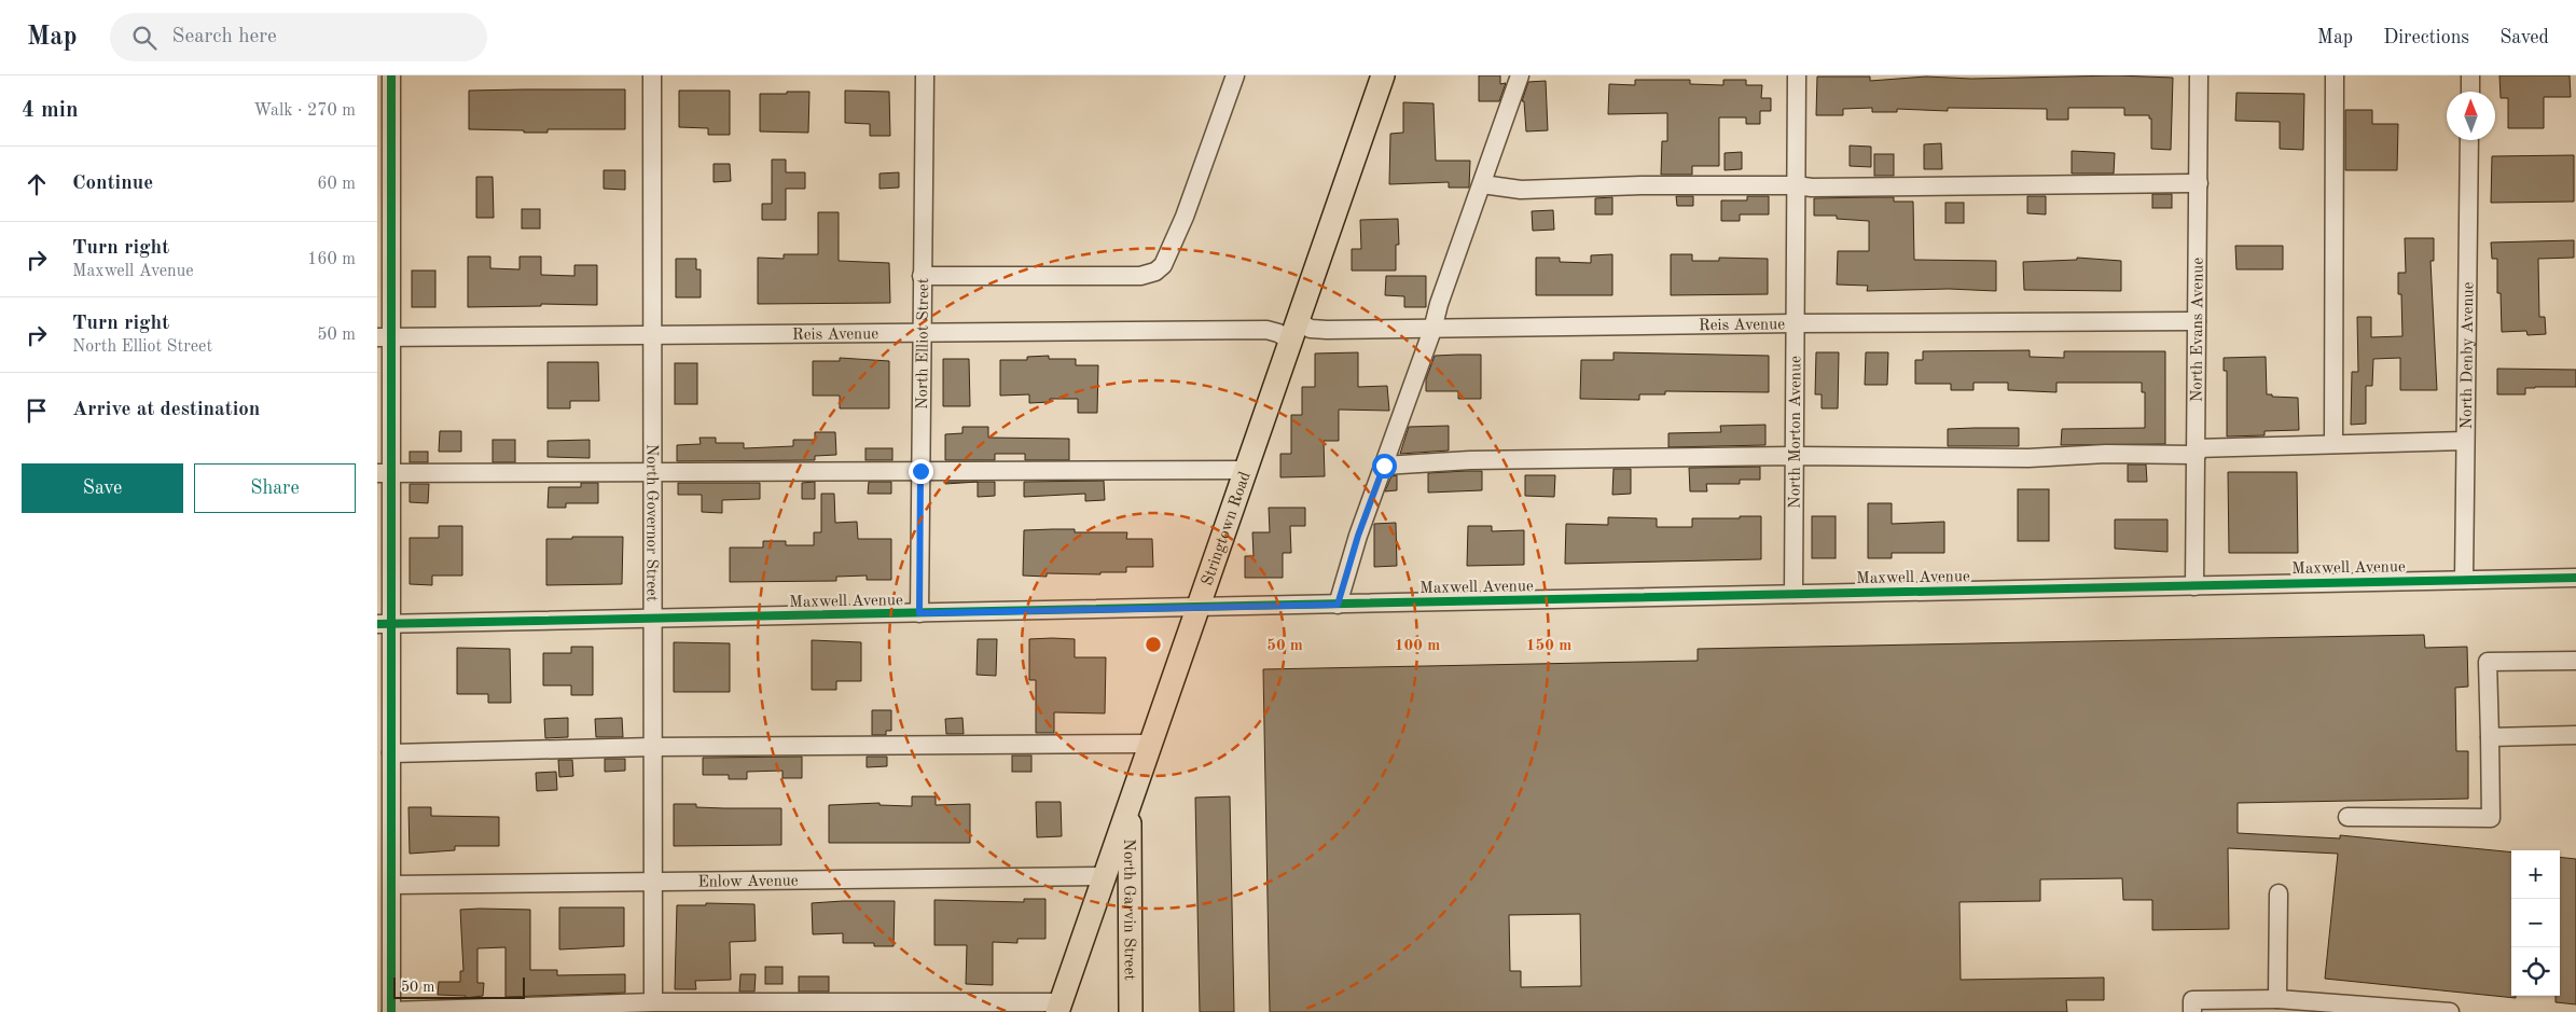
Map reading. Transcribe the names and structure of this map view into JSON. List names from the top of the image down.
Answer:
{
  "streets": {
    "main road": ["Stringtown Road", "North Garvin Street"],
    "street": [
      "Reis Avenue",
      "North Evans Avenue",
      "North Elliot Street",
      "North Denby Avenue",
      "North Morton Avenue",
      "North Governor Street",
      "Maxwell Avenue",
      "Enlow Avenue"
    ]
  },
  "crossings": [
    ["Reis Avenue", "North Evans Avenue"],
    ["Reis Avenue", "North Elliot Street"],
    ["Reis Avenue", "North Morton Avenue"],
    ["Reis Avenue", "North Governor Street"],
    ["Reis Avenue", "Stringtown Road"],
    ["North Evans Avenue", "Maxwell Avenue"],
    ["North Elliot Street", "Maxwell Avenue"],
    ["North Denby Avenue", "Maxwell Avenue"],
    ["North Morton Avenue", "Maxwell Avenue"],
    ["North Governor Street", "Maxwell Avenue"],
    ["North Governor Street", "Enlow Avenue"],
    ["Stringtown Road", "Maxwell Avenue"],
    ["Stringtown Road", "Enlow Avenue"],
    ["Stringtown Road", "North Garvin Street"]
  ],
  "scale_bar": "50 m",
  "north": "top",
  "page": {
    "header": "Map",
    "search": "Search here",
    "nav": ["Map", "Directions", "Saved"],
    "heading": ["4 min", "Walk · 270 m"],
    "list": [
      ["Continue", "60 m"],
      ["Turn right", "Maxwell Avenue", "160 m"],
      ["Turn right", "North Elliot Street", "50 m"],
      "Arrive at destination"
    ],
    "buttons": ["Save", "Share"],
    "map_buttons": ["+", "−"],
    "scale": "50 m"
  },
  "rings": ["50 m", "100 m", "150 m"]
}
